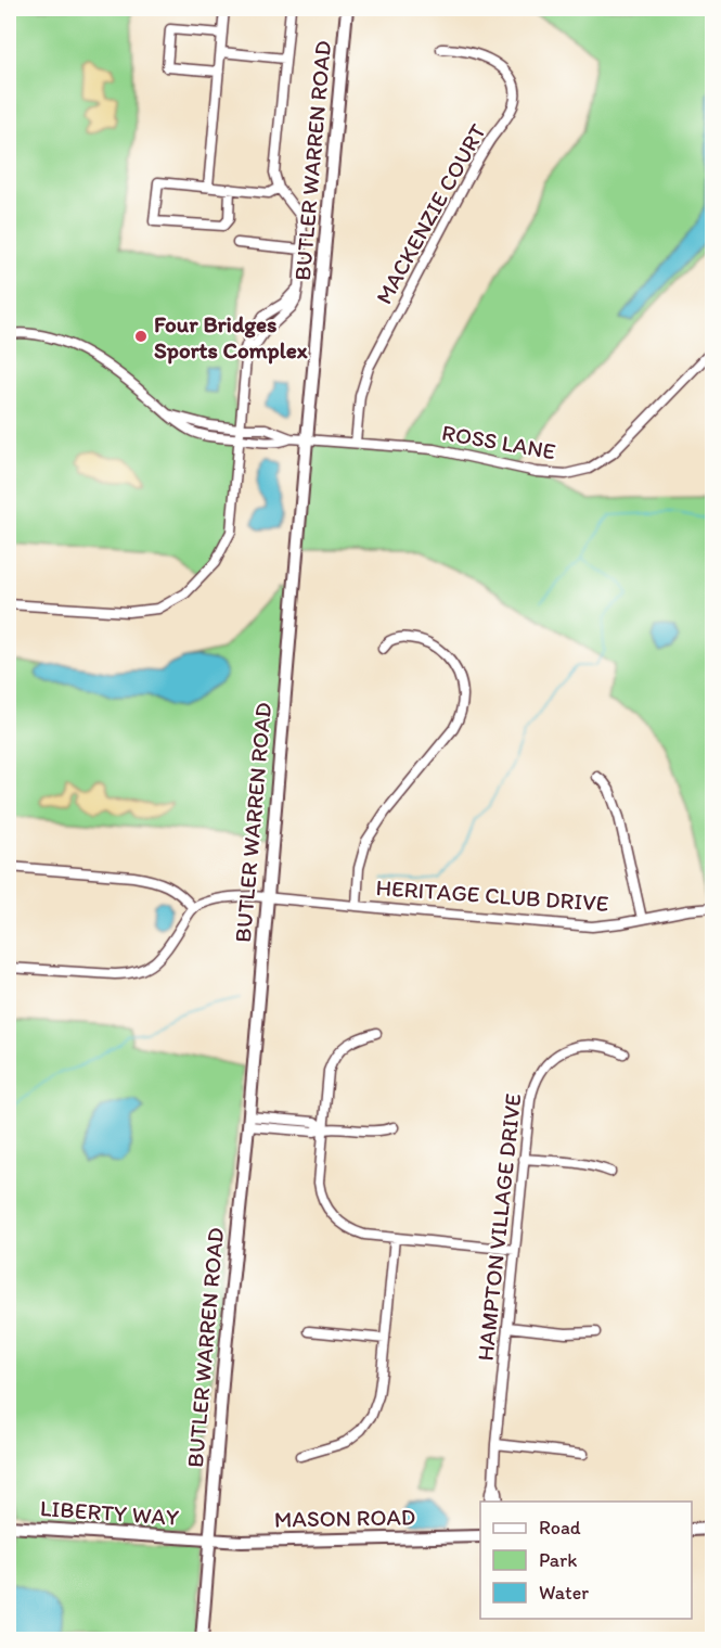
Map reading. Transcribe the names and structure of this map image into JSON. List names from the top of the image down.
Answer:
{
  "streets": {
    "main road": ["BUTLER WARREN ROAD", "LIBERTY WAY", "MASON ROAD"],
    "street": [
      "MACKENZIE COURT",
      "ROSS LANE",
      "HERITAGE CLUB DRIVE",
      "HAMPTON VILLAGE DRIVE"
    ]
  },
  "crossings": [
    ["BUTLER WARREN ROAD", "ROSS LANE"],
    ["BUTLER WARREN ROAD", "HERITAGE CLUB DRIVE"],
    ["BUTLER WARREN ROAD", "LIBERTY WAY"],
    ["BUTLER WARREN ROAD", "MASON ROAD"],
    ["MACKENZIE COURT", "ROSS LANE"],
    ["LIBERTY WAY", "MASON ROAD"]
  ],
  "places": ["Four Bridges Sports Complex"],
  "legend": ["Road", "Park", "Water"]
}
